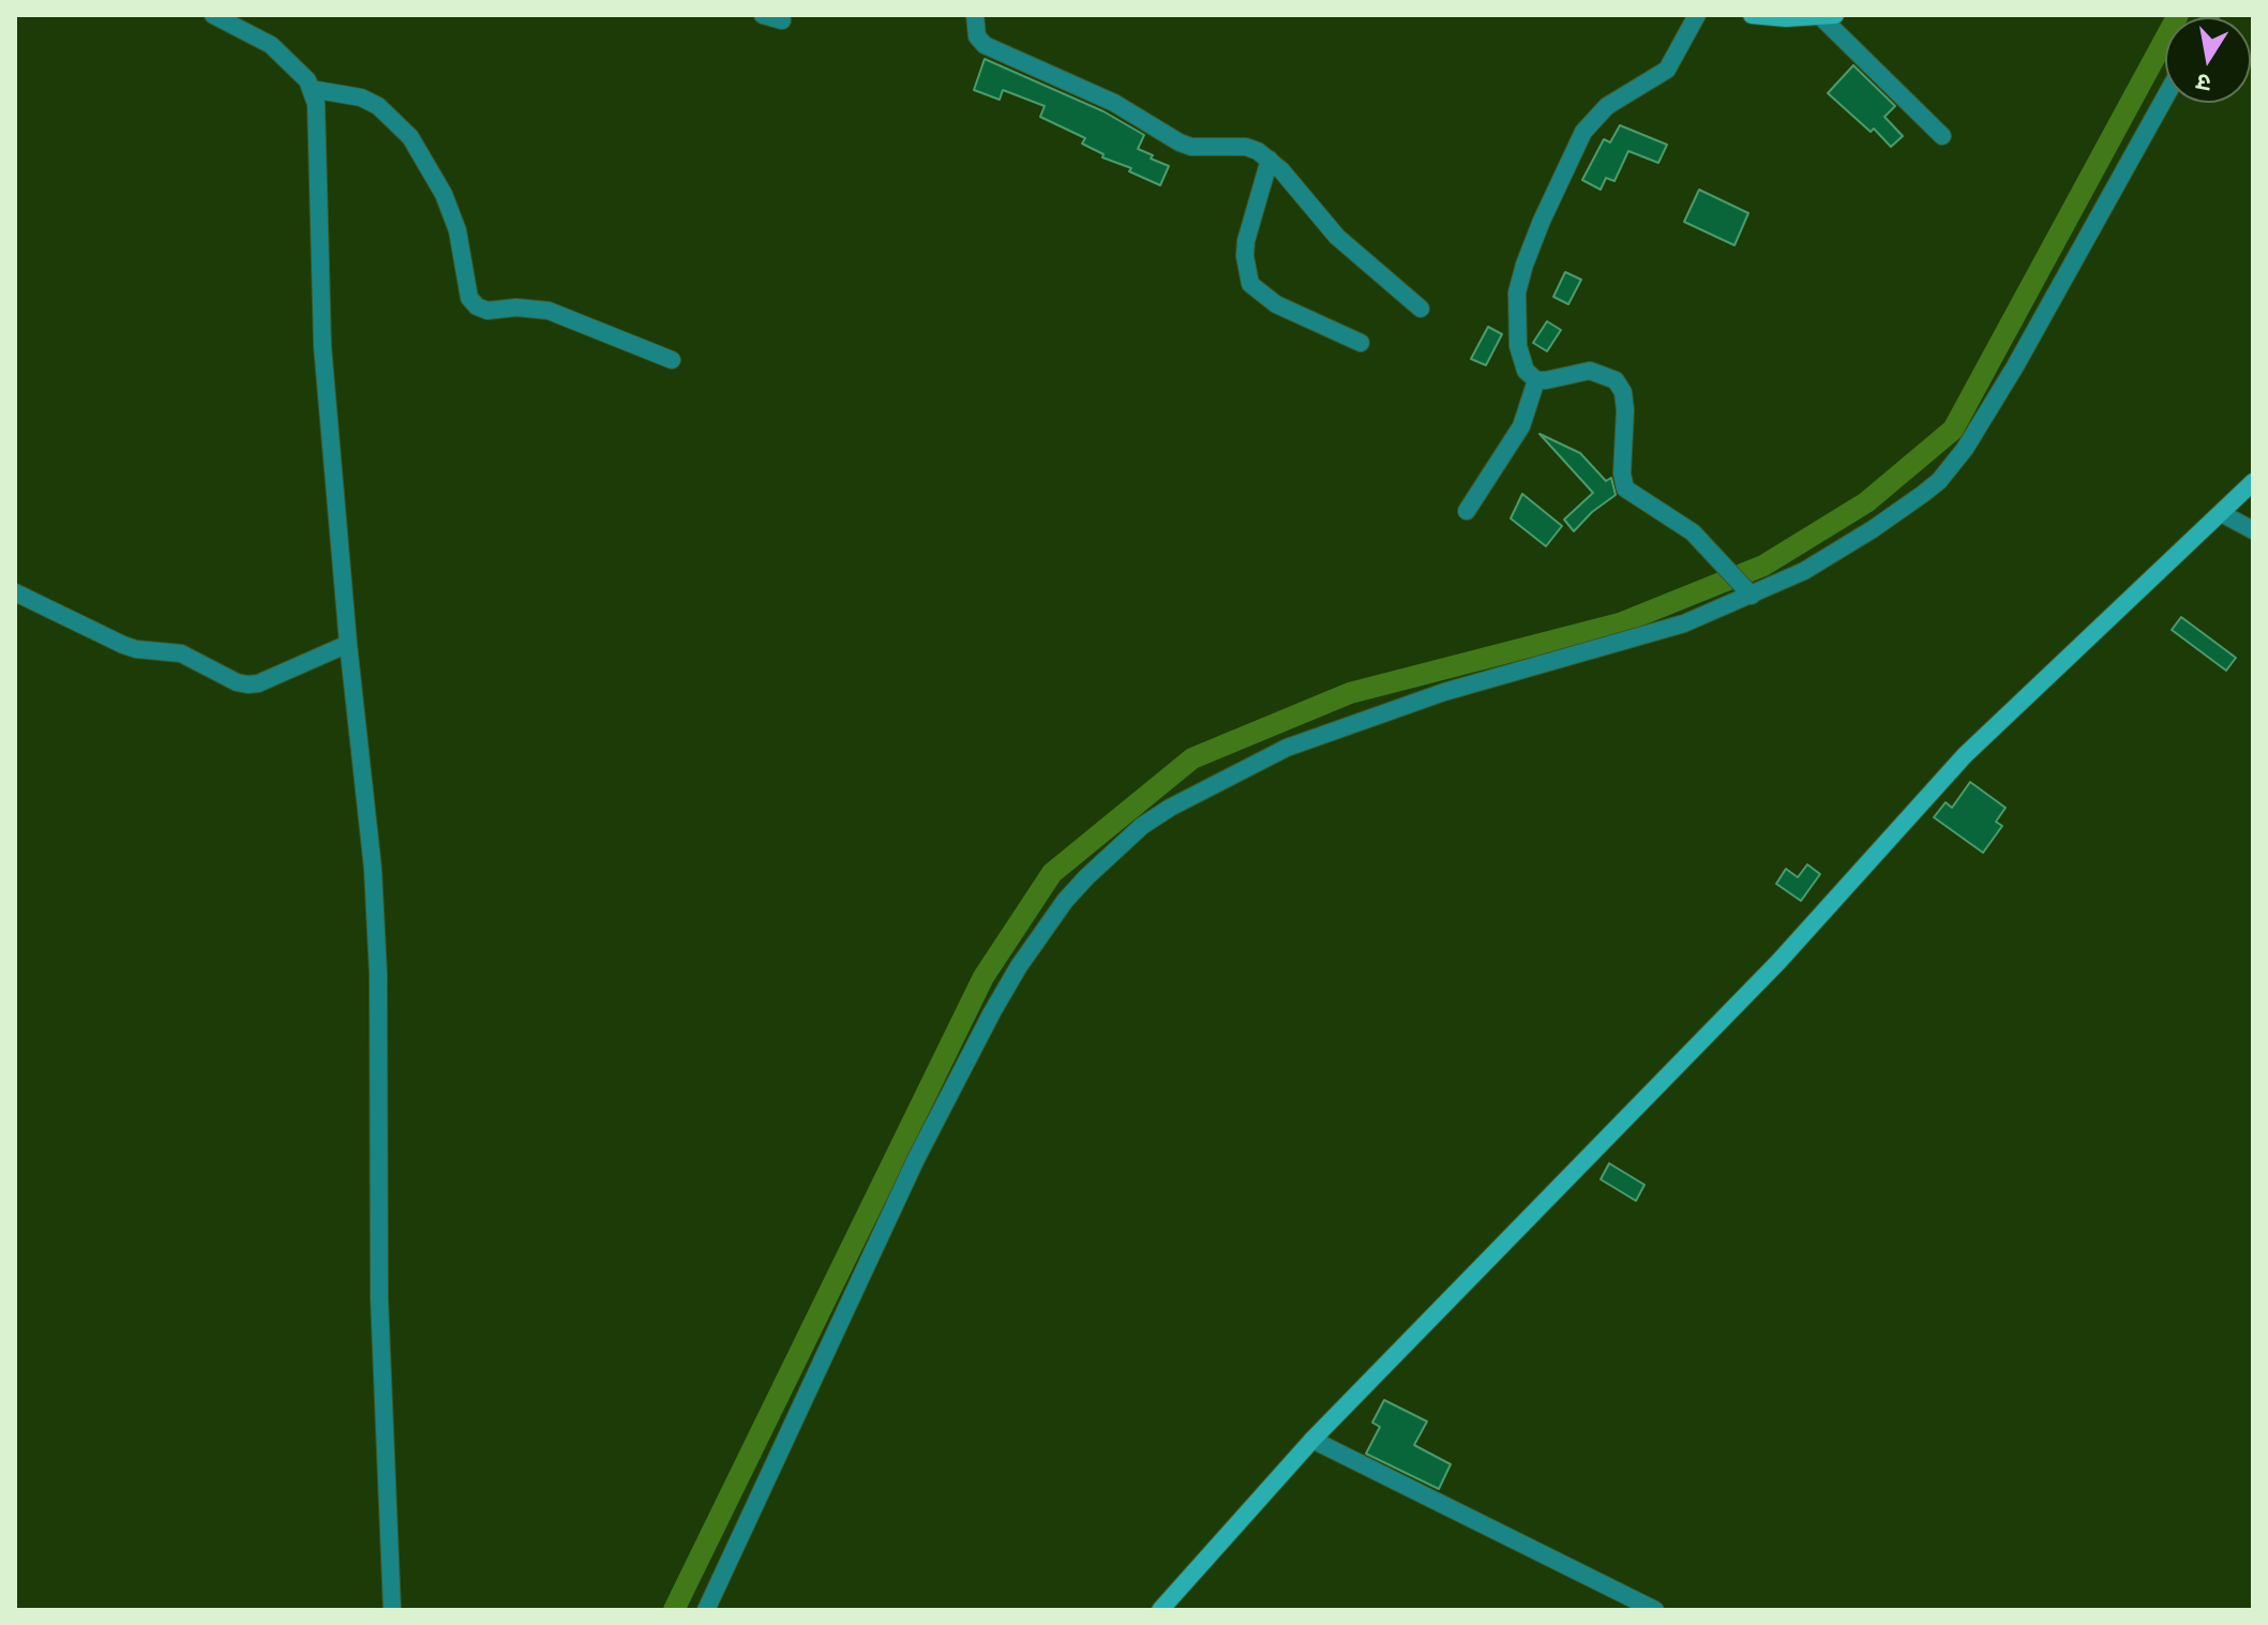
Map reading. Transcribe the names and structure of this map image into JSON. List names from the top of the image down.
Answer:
{
  "north": "bottom"
}
